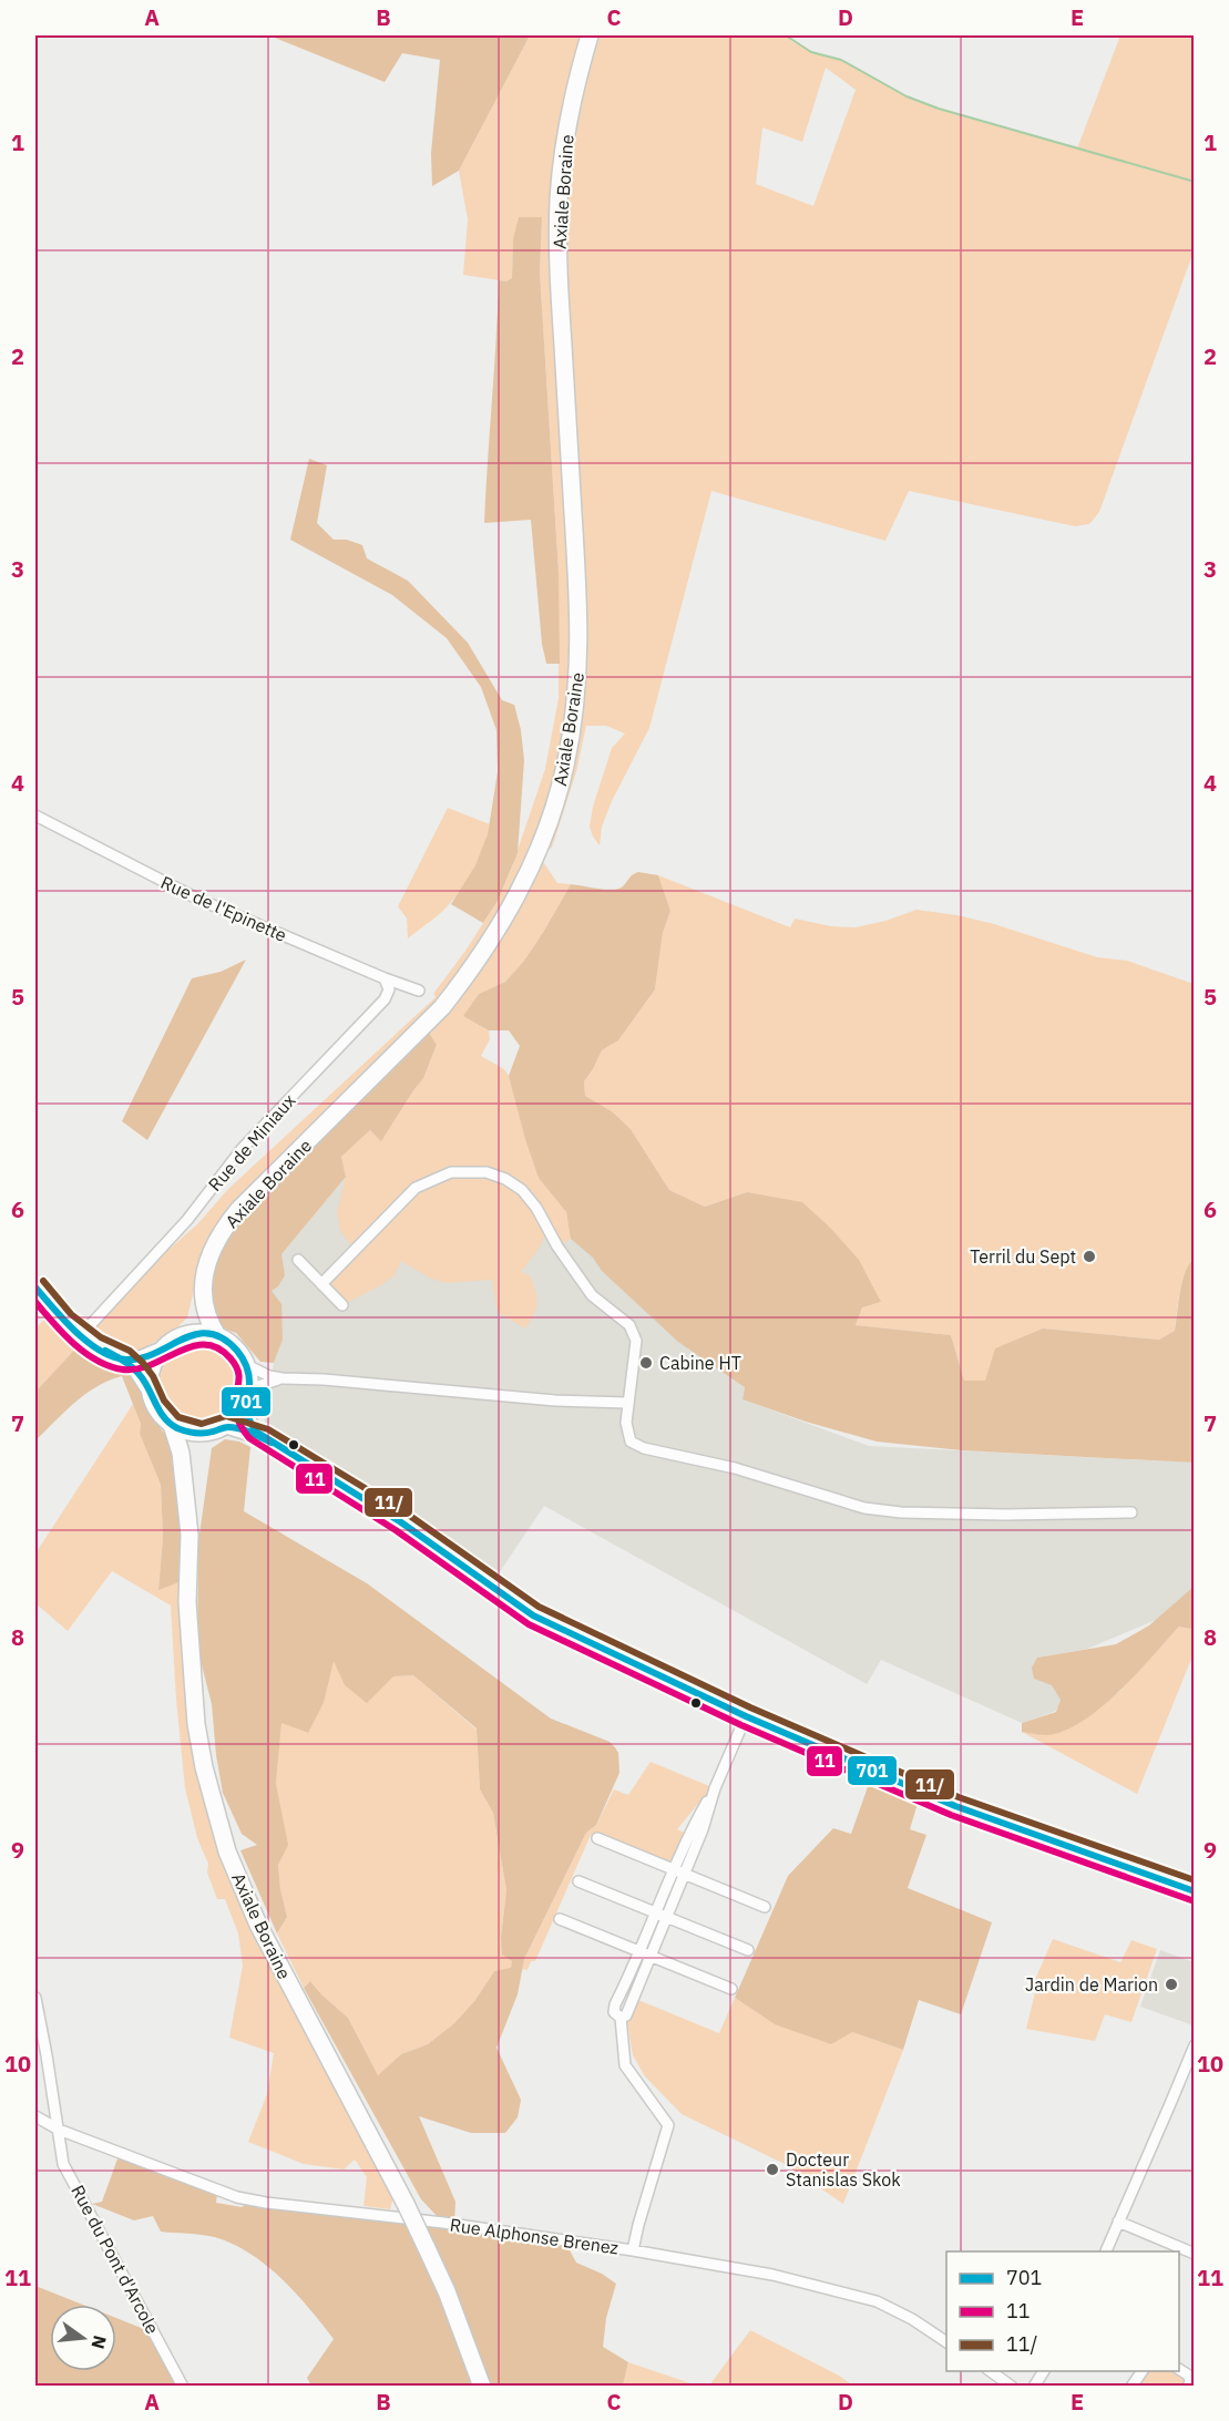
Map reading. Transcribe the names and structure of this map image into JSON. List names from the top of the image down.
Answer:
{
  "streets": {
    "main road": ["Axiale Boraine"],
    "street": [
      "Rue de l'Epinette",
      "Rue de Miniaux",
      "Rue Alphonse Brenez",
      "Rue du Pont d'Arcole"
    ]
  },
  "crossings": [
    ["Rue de l'Epinette", "Rue de Miniaux"],
    ["Rue Alphonse Brenez", "Rue du Pont d'Arcole"]
  ],
  "places": [
    "Terril du Sept",
    "Cabine HT",
    "Jardin de Marion",
    "Docteur Stanislas Skok"
  ],
  "lines": ["transit line 11/", "transit line 701", "transit line 11"],
  "legend": ["701", "11", "11/"],
  "north": "right",
  "grid": {
    "columns": [
      "A",
      "B",
      "C",
      "D",
      "E"
    ],
    "rows": [
      "1",
      "2",
      "3",
      "4",
      "5",
      "6",
      "7",
      "8",
      "9",
      "10",
      "11"
    ]
  }
}
